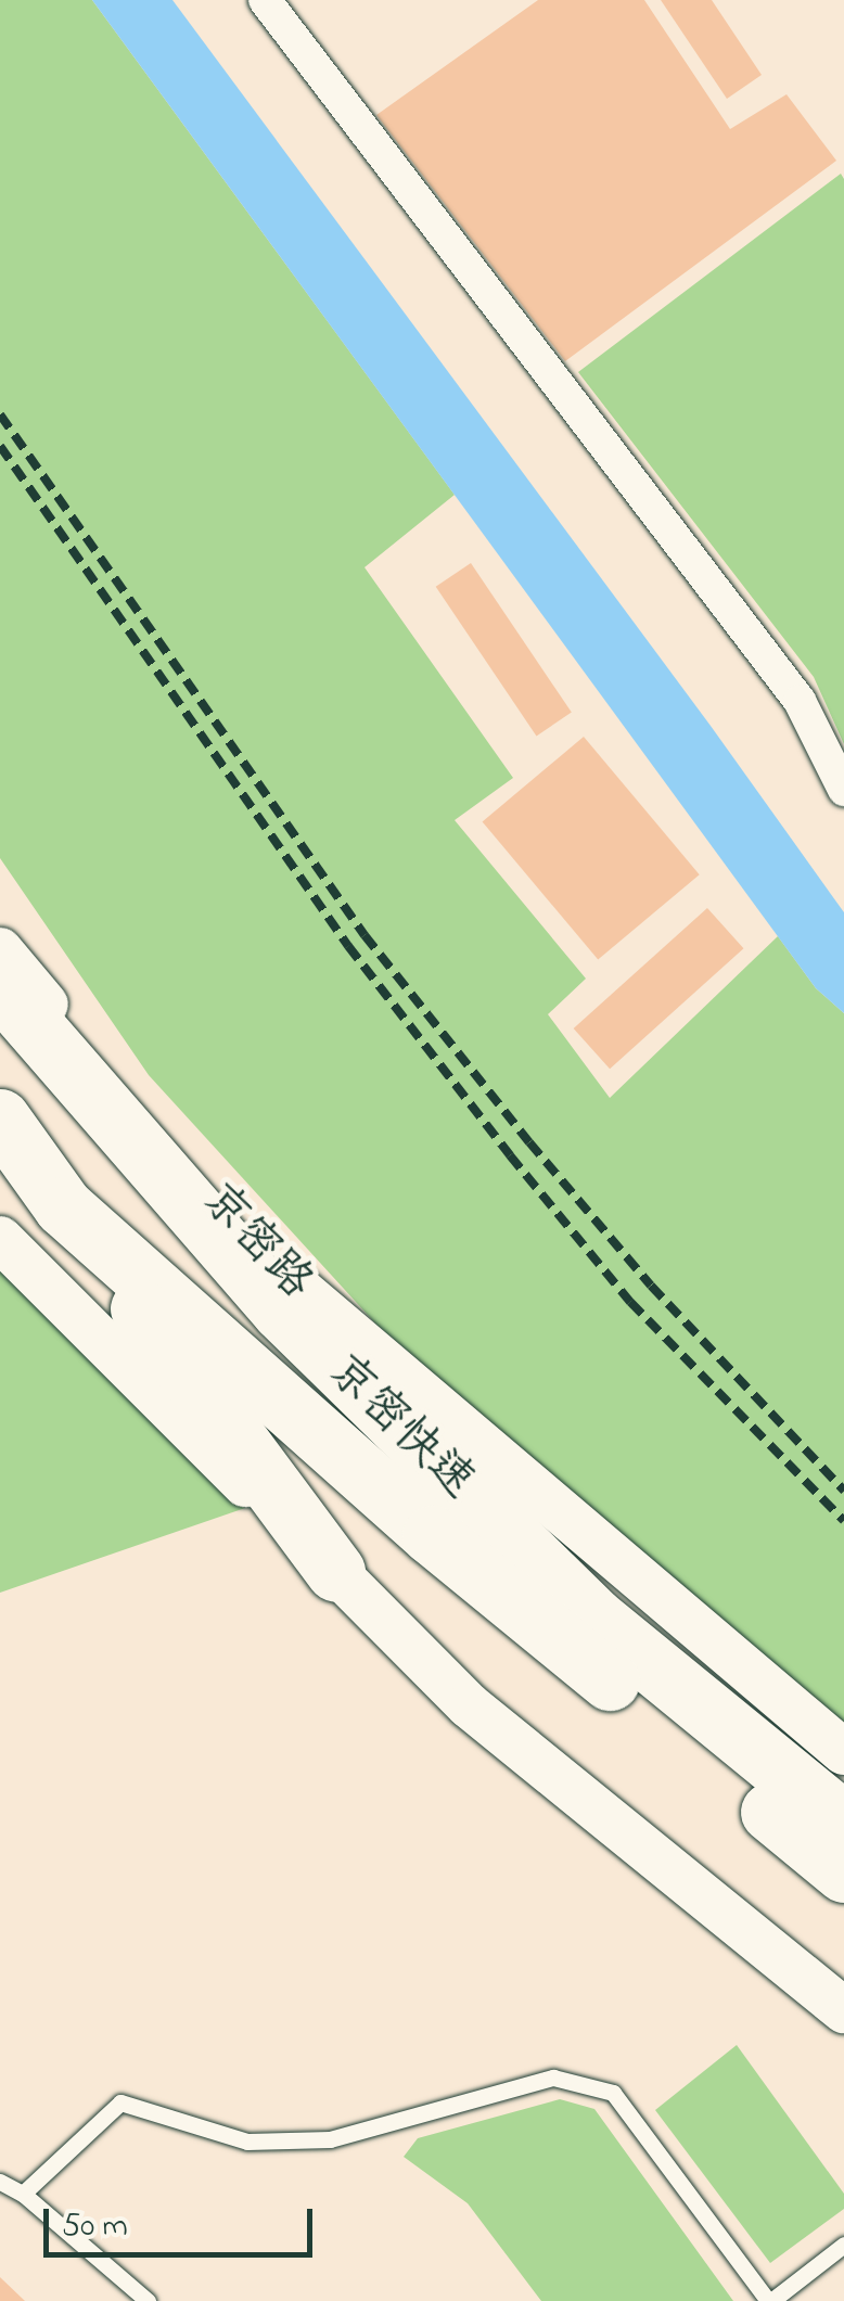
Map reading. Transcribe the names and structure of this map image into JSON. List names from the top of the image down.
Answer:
{
  "streets": {
    "highway": ["京密快速"],
    "main road": ["京密路"]
  },
  "scale_bar": "50 m"
}
